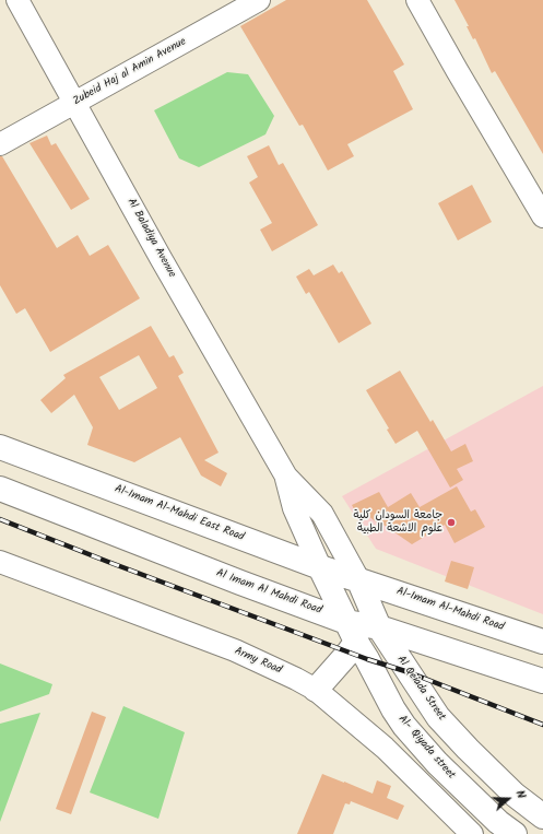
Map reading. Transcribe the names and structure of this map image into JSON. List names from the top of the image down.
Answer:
{
  "streets": {
    "main road": [
      "Al-Imam Al-Mahdi East Road",
      "Al Imam Al Mahdi Road",
      "Al-Imam Al-Mahdi Road",
      "Al Qeiada Street",
      "Al- Qiyada street"
    ],
    "street": ["Zubeid Haj al Amin Avenue", "Al Baladiya Avenue", "Army Road"]
  },
  "crossings": [
    ["Zubeid Haj al Amin Avenue", "Al Baladiya Avenue"],
    ["Al-Imam Al-Mahdi East Road", "Al-Imam Al-Mahdi Road"],
    ["Al-Imam Al-Mahdi East Road", "Al Qeiada Street"],
    ["Al-Imam Al-Mahdi East Road", "Al- Qiyada street"],
    ["Al Imam Al Mahdi Road", "Al Qeiada Street"],
    ["Al Imam Al Mahdi Road", "Al- Qiyada street"],
    ["Al-Imam Al-Mahdi Road", "Al Qeiada Street"]
  ],
  "places": ["جامعة السودان كلية علوم الاشعة الطبية"],
  "north": "right"
}
